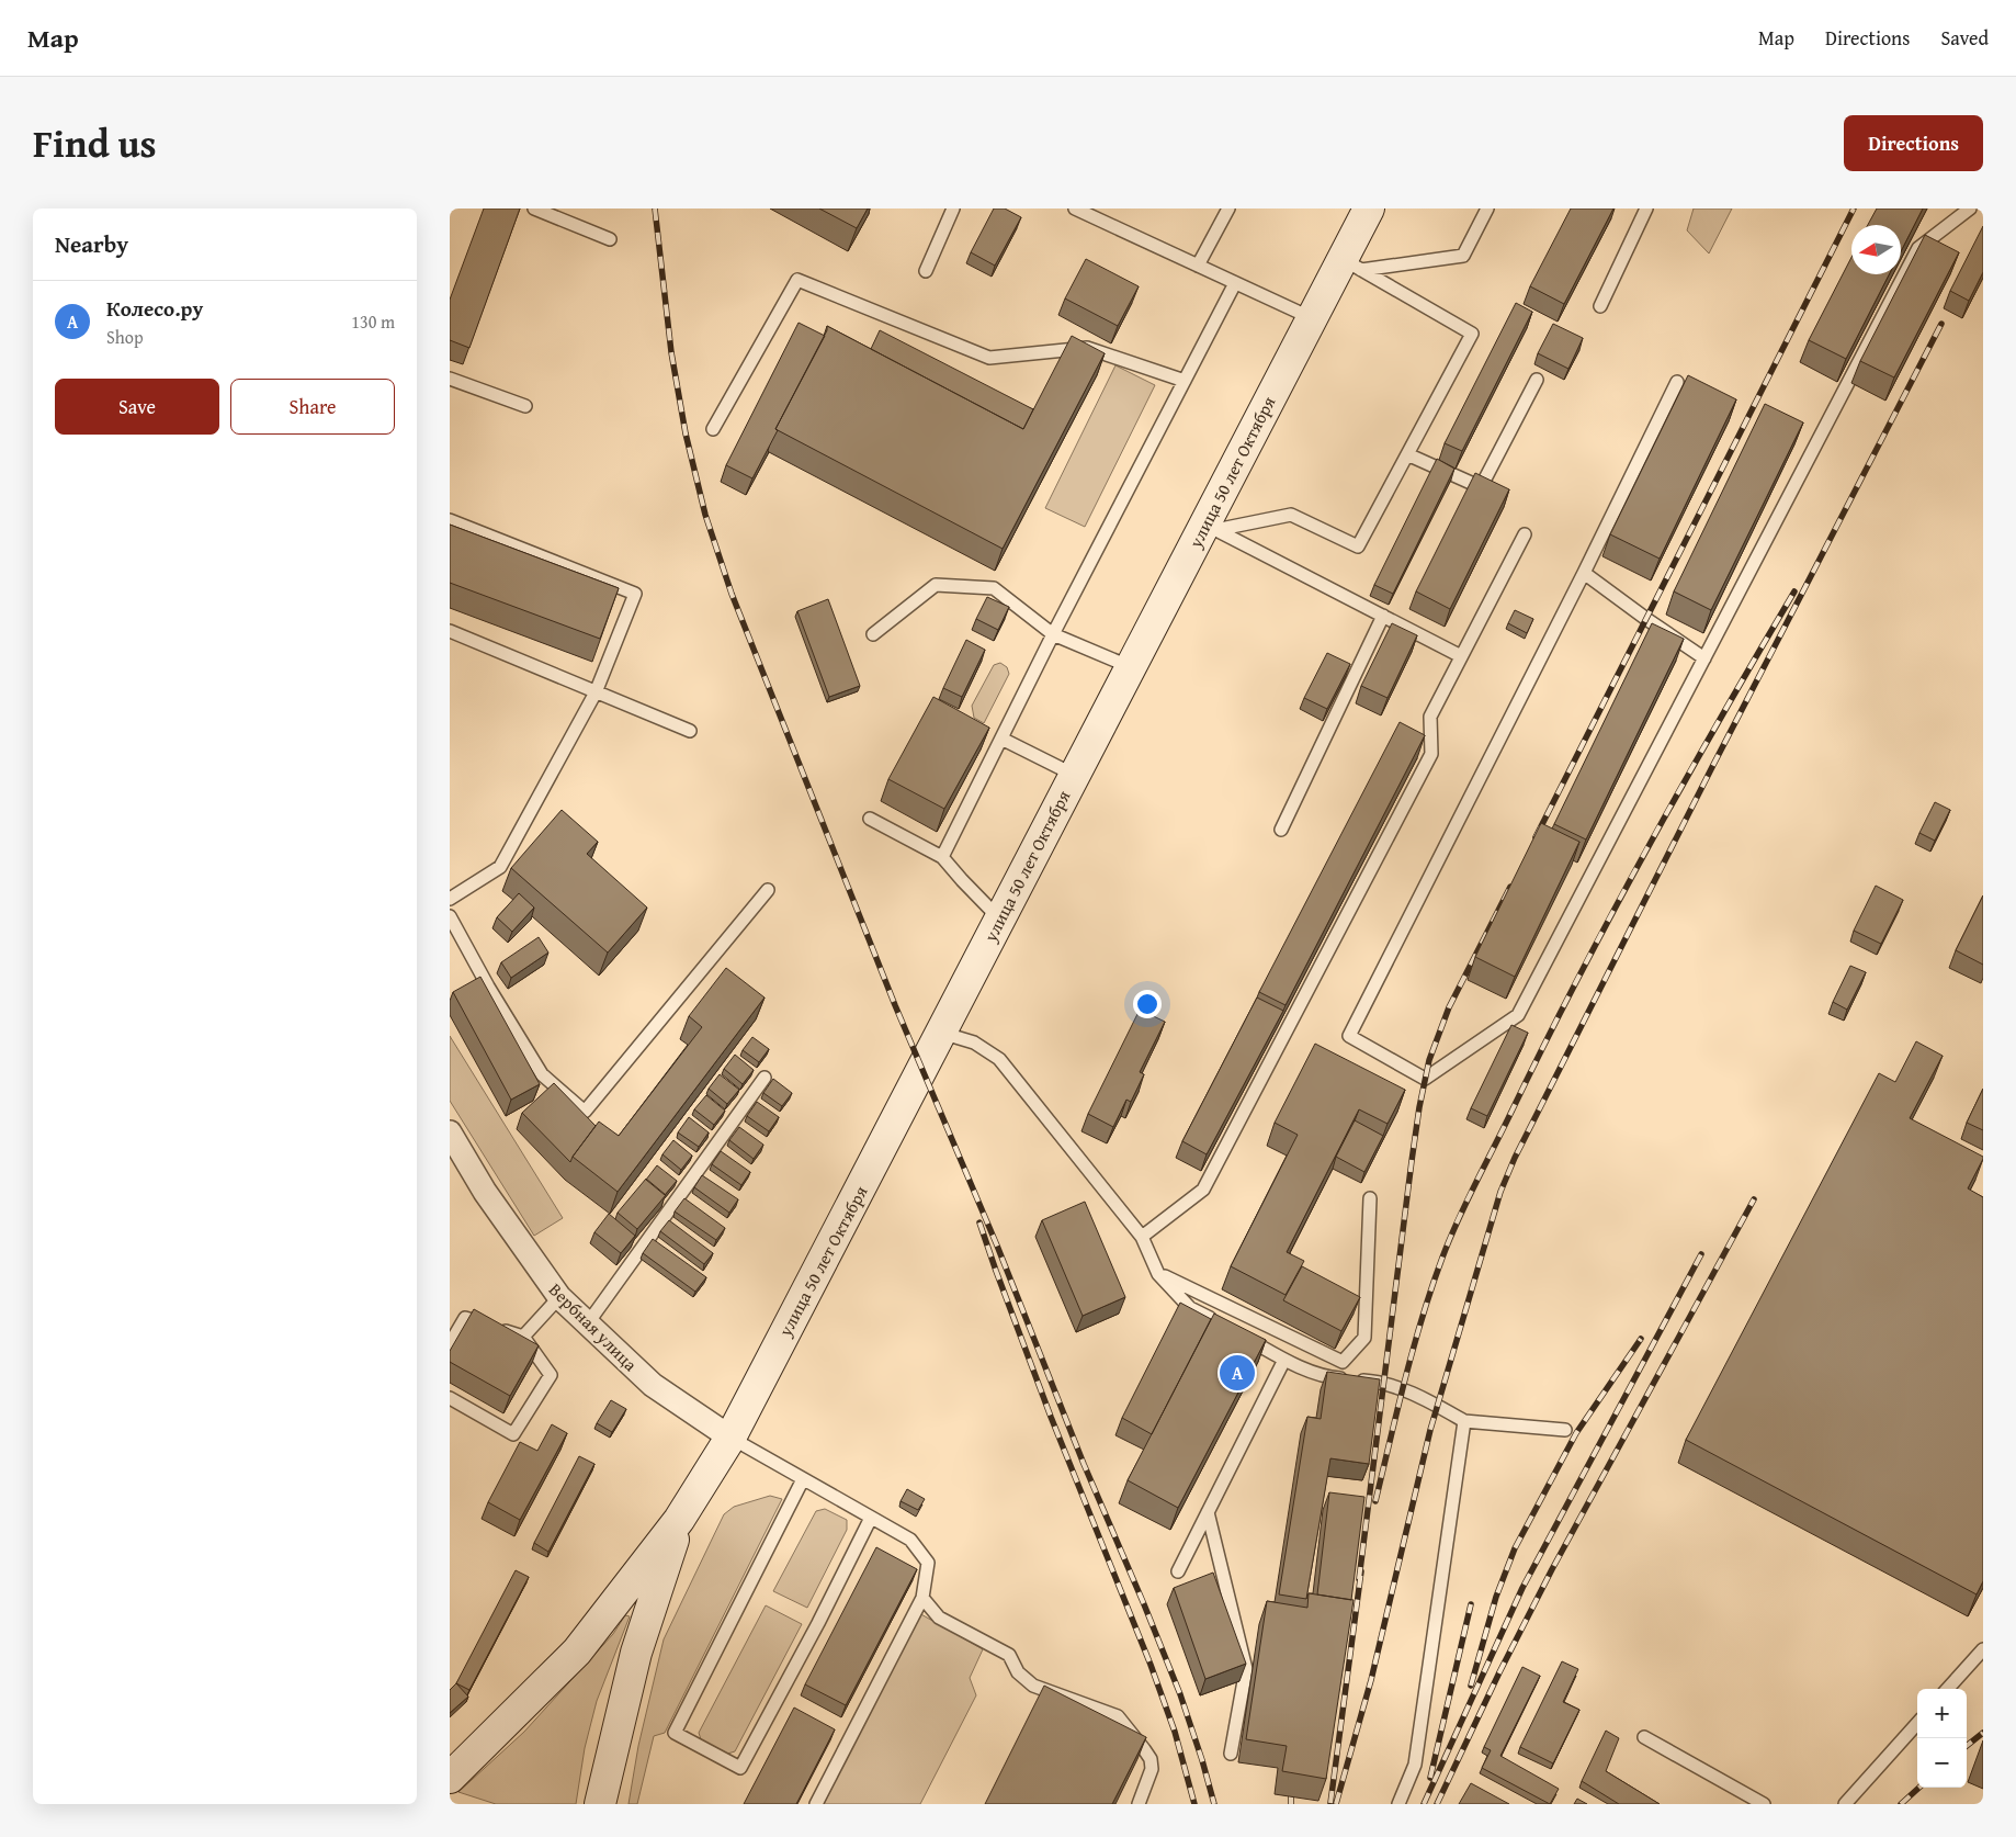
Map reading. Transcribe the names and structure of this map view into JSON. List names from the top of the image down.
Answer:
{
  "streets": {
    "main road": ["улица 50 лет Октября"],
    "street": ["Вербная улица"]
  },
  "crossings": [
    ["улица 50 лет Октября", "Вербная улица"]
  ],
  "north": "left",
  "page": {
    "header": "Map",
    "nav": ["Map", "Directions", "Saved"],
    "title": "Find us",
    "buttons": [
      "Directions",
      ["Save", "Share"]
    ],
    "heading": "Nearby",
    "list": [
      {
        "mark": "A",
        "name": "Колесо.ру",
        "note": "Shop",
        "value": "130 m"
      }
    ],
    "pins": "A",
    "map_buttons": ["+", "−"]
  }
}
